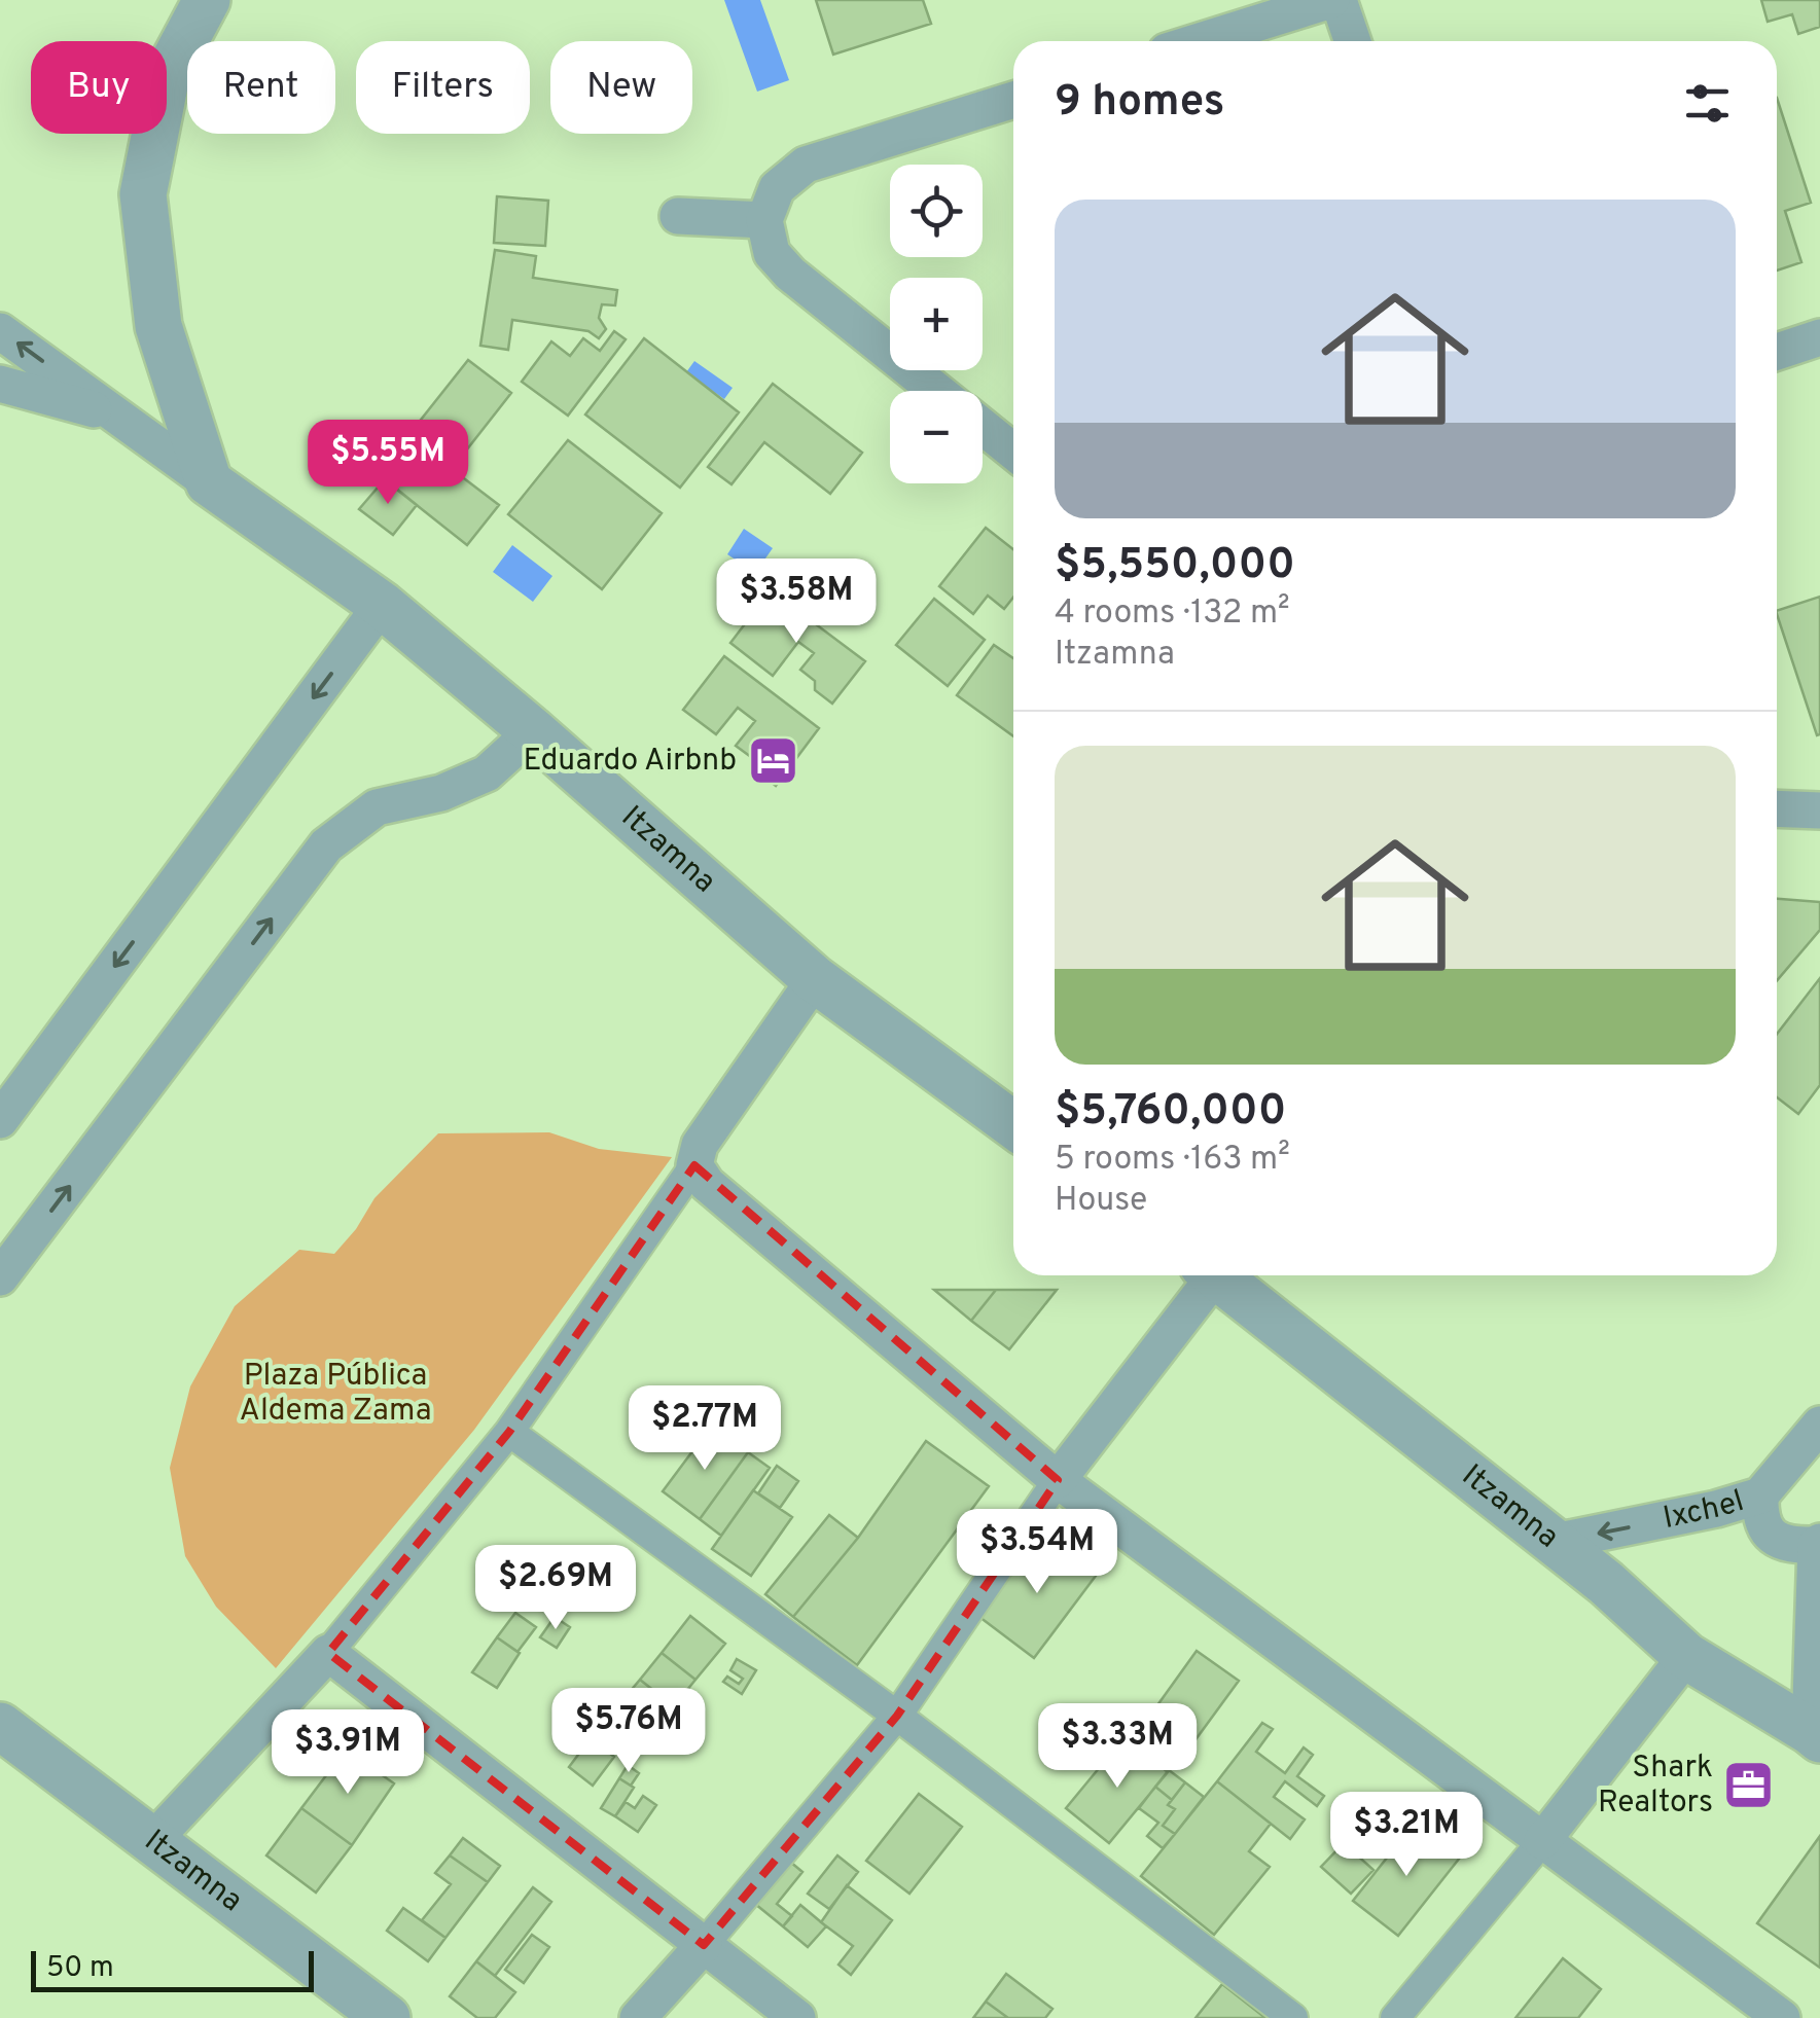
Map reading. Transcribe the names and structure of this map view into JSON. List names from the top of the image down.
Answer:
{
  "streets": {
    "street": ["Itzamna", "Ixchel"]
  },
  "crossings": [
    ["Itzamna", "Ixchel"]
  ],
  "one_way": ["Ixchel"],
  "parks": ["Plaza Pública Aldema Zama"],
  "places": {
    "hotel": ["Eduardo Airbnb"],
    "office": ["Shark Realtors"]
  },
  "scale_bar": "50 m",
  "page": {
    "chip": [
      "Buy",
      "Rent",
      "Filters",
      "New"
    ],
    "heading": "9 homes",
    "map_buttons": ["+", "−"],
    "list": [
      {
        "name": "$5,550,000",
        "note": "4 rooms · 132 m² · Itzamna"
      },
      {
        "name": "$5,760,000",
        "note": "5 rooms · 163 m² · House"
      }
    ],
    "price": [
      "$5.55M",
      "$3.58M",
      "$2.77M",
      "$3.54M",
      "$2.69M",
      "$5.76M",
      "$3.33M",
      "$3.91M",
      "$3.21M"
    ],
    "scale": "50 m"
  }
}
